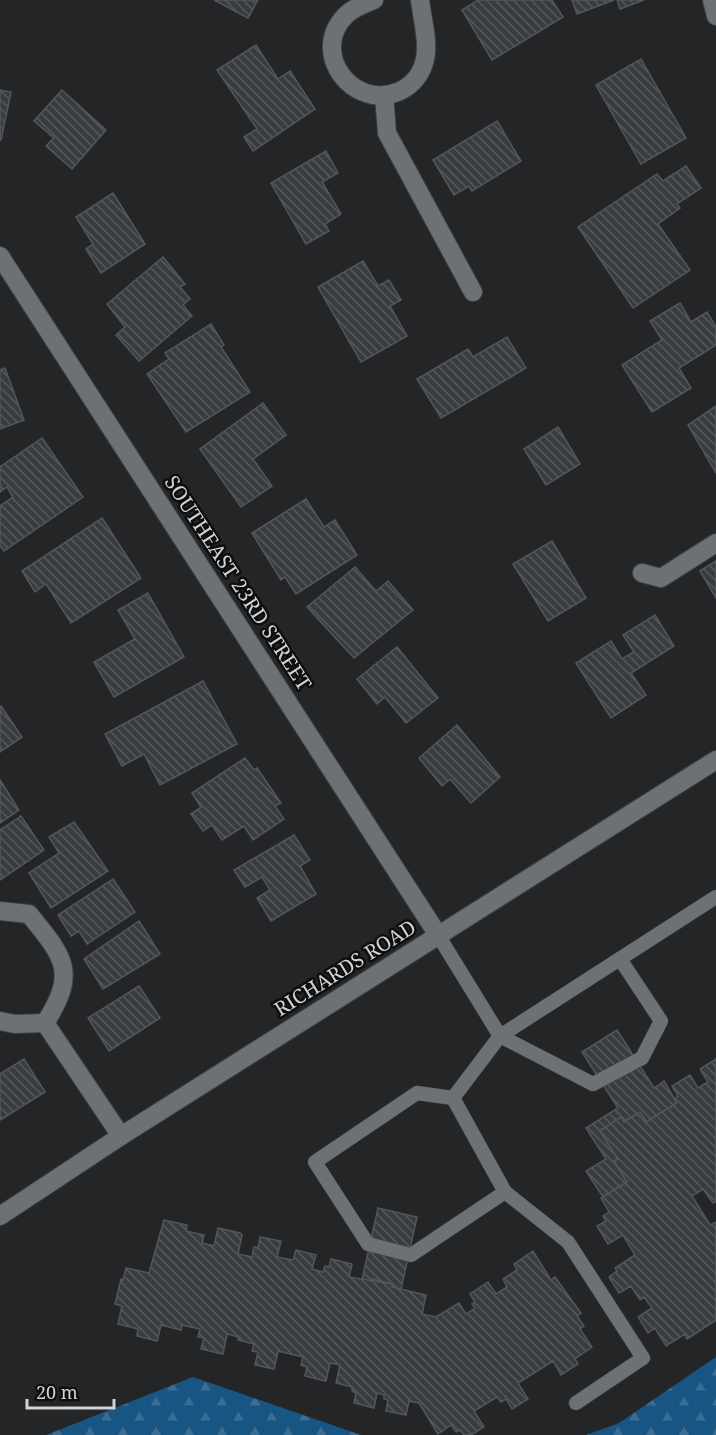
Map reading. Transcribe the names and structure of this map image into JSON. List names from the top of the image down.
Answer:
{
  "streets": {
    "street": ["SOUTHEAST 23RD STREET", "RICHARDS ROAD"]
  },
  "crossings": [
    ["SOUTHEAST 23RD STREET", "RICHARDS ROAD"]
  ],
  "scale_bar": "20 m"
}
